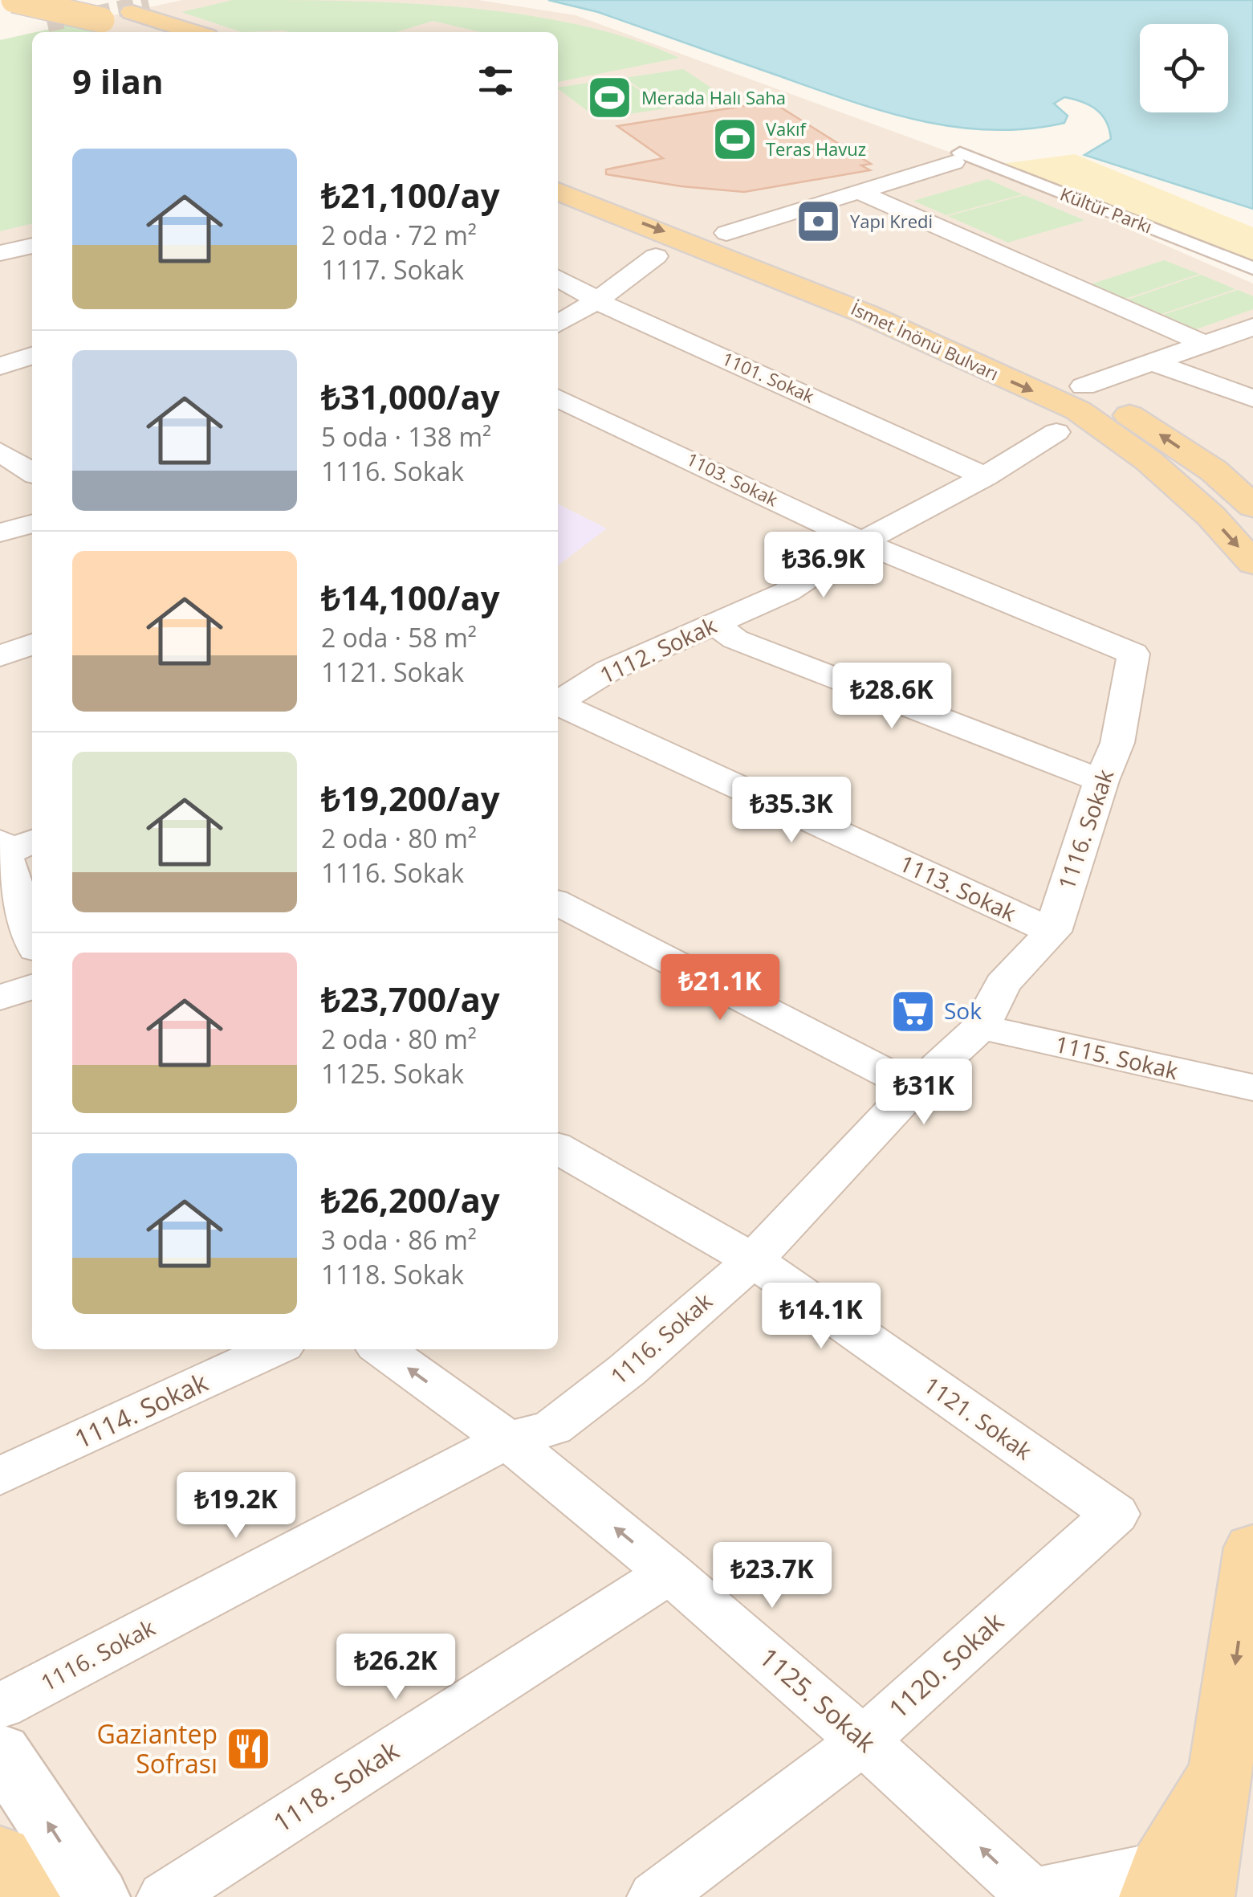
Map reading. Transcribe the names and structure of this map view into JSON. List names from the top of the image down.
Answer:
{
  "streets": {
    "main road": ["İsmet İnönü Bulvarı"],
    "street": [
      "Kültür Parkı",
      "1101. Sokak",
      "1103. Sokak",
      "1112. Sokak",
      "1116. Sokak",
      "1113. Sokak",
      "1115. Sokak",
      "1114. Sokak",
      "1121. Sokak",
      "1120. Sokak",
      "1125. Sokak",
      "1118. Sokak"
    ]
  },
  "crossings": [
    ["1101. Sokak", "1112. Sokak"],
    ["1103. Sokak", "1112. Sokak"],
    ["1103. Sokak", "1116. Sokak"],
    ["1116. Sokak", "1113. Sokak"],
    ["1116. Sokak", "1115. Sokak"],
    ["1116. Sokak", "1121. Sokak"],
    ["1116. Sokak", "1125. Sokak"],
    ["1121. Sokak", "1120. Sokak"],
    ["1120. Sokak", "1125. Sokak"],
    ["1125. Sokak", "1118. Sokak"]
  ],
  "one_way": ["1125. Sokak"],
  "places": {
    "sports": ["Merada Halı Saha", "Vakıf Teras Havuz"],
    "bank": ["Yapı Kredi"],
    "supermarket": ["Sok"],
    "restaurant": ["Gaziantep Sofrası"]
  },
  "page": {
    "heading": "9 ilan",
    "list": [
      {
        "name": "₺21,100/ay",
        "note": "2 oda · 72 m² · 1117. Sokak"
      },
      {
        "name": "₺31,000/ay",
        "note": "5 oda · 138 m² · 1116. Sokak"
      },
      {
        "name": "₺14,100/ay",
        "note": "2 oda · 58 m² · 1121. Sokak"
      },
      {
        "name": "₺19,200/ay",
        "note": "2 oda · 80 m² · 1116. Sokak"
      },
      {
        "name": "₺23,700/ay",
        "note": "2 oda · 80 m² · 1125. Sokak"
      },
      {
        "name": "₺26,200/ay",
        "note": "3 oda · 86 m² · 1118. Sokak"
      }
    ],
    "price": [
      "₺36.9K",
      "₺28.6K",
      "₺35.3K",
      "₺21.1K",
      "₺31K",
      "₺14.1K",
      "₺19.2K",
      "₺23.7K",
      "₺26.2K"
    ]
  }
}
